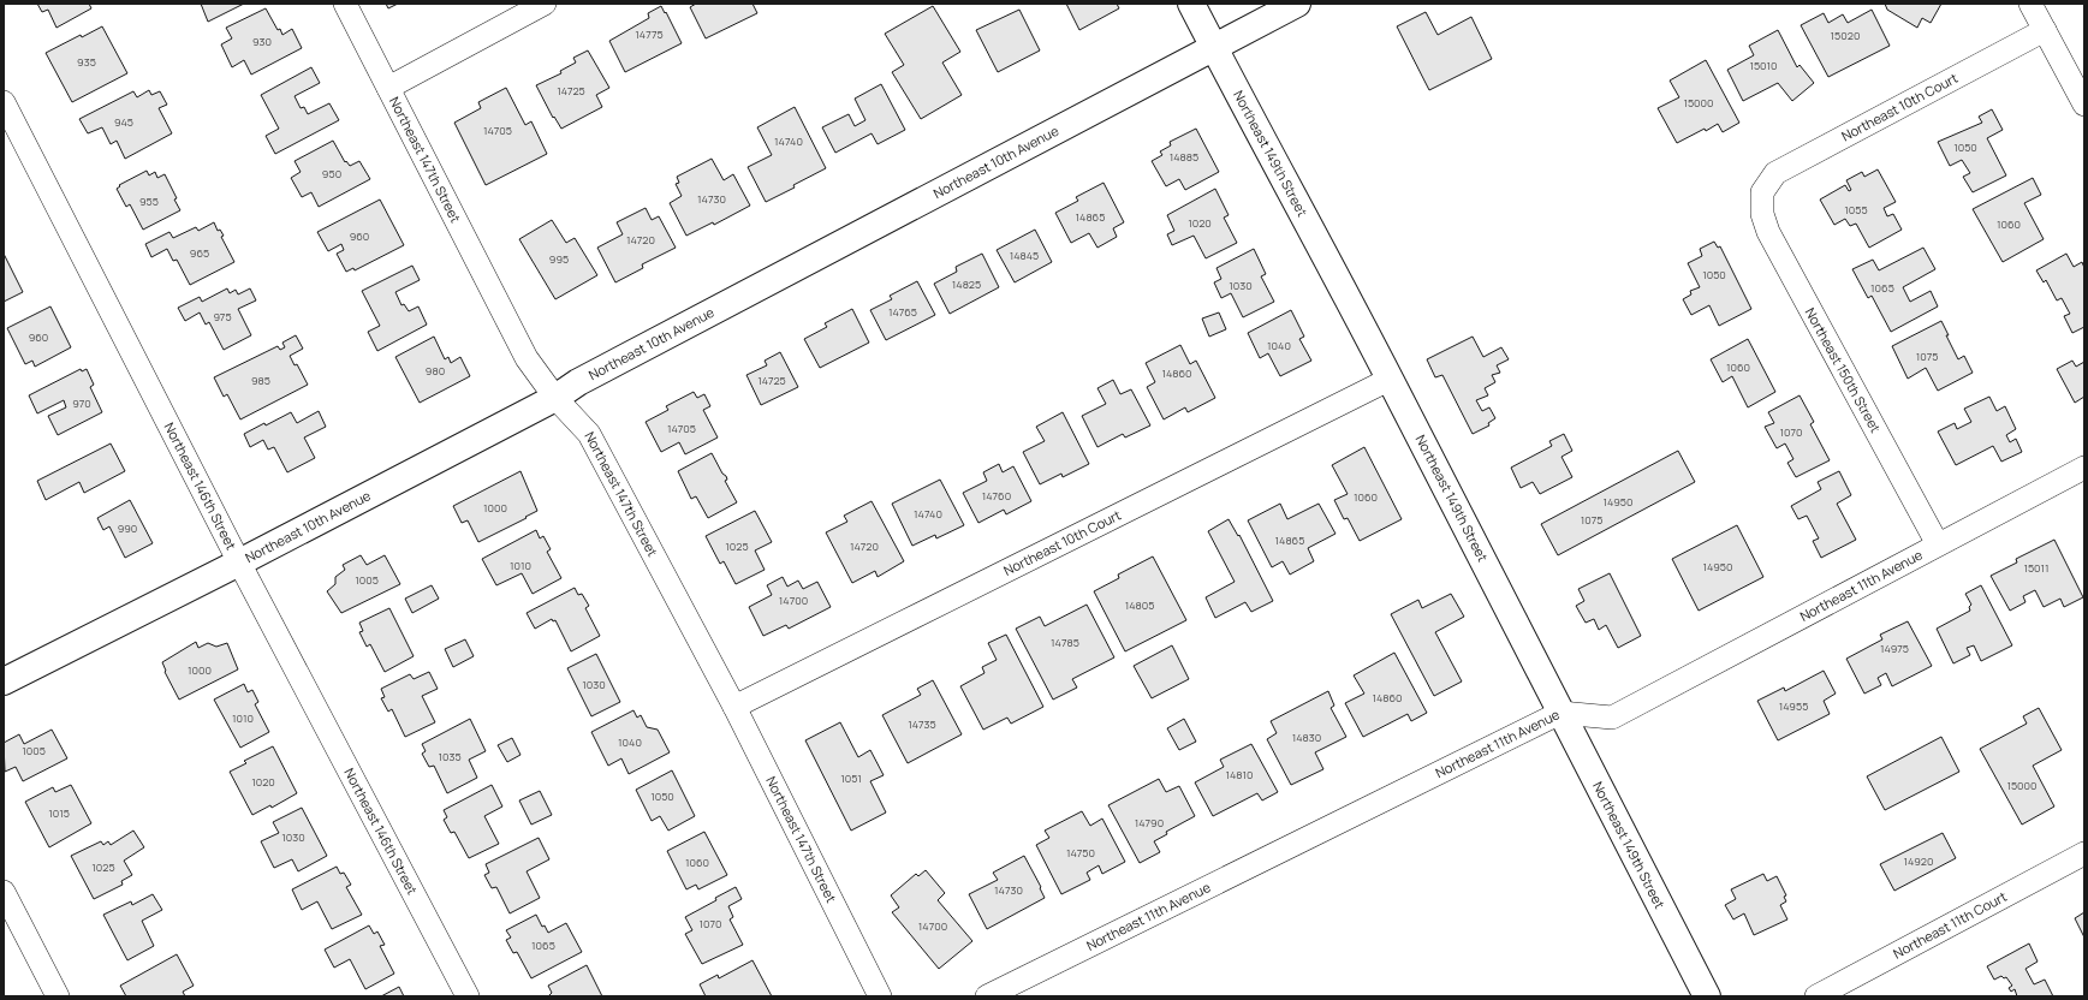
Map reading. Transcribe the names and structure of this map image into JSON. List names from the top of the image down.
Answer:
{
  "streets": {
    "street": [
      "Northeast 10th Court",
      "Northeast 149th Street",
      "Northeast 147th Street",
      "Northeast 10th Avenue",
      "Northeast 150th Street",
      "Northeast 146th Street",
      "Northeast 11th Avenue",
      "Northeast 11th Court"
    ]
  },
  "crossings": [
    ["Northeast 10th Court", "Northeast 149th Street"],
    ["Northeast 10th Court", "Northeast 147th Street"],
    ["Northeast 10th Court", "Northeast 150th Street"],
    ["Northeast 149th Street", "Northeast 10th Avenue"],
    ["Northeast 149th Street", "Northeast 11th Avenue"],
    ["Northeast 147th Street", "Northeast 10th Avenue"],
    ["Northeast 10th Avenue", "Northeast 146th Street"],
    ["Northeast 150th Street", "Northeast 11th Avenue"]
  ],
  "house_numbers": [
    "14775",
    "15020",
    "930",
    "935",
    "15010",
    "14725",
    "15000",
    "945",
    "14705",
    "14740",
    "1050",
    "14885",
    "950",
    "14730",
    "955",
    "1055",
    "14865",
    "1020",
    "1060",
    "960",
    "14720",
    "965",
    "14845",
    "995",
    "1050",
    "14825",
    "1030",
    "1065",
    "14765",
    "975",
    "960",
    "1040",
    "1075",
    "1060",
    "980",
    "14860",
    "985",
    "14725",
    "970",
    "14705",
    "1070",
    "14760",
    "1060",
    "14950",
    "1000",
    "14740",
    "1075",
    "990",
    "14865",
    "1025",
    "14720",
    "1010",
    "14950",
    "15011",
    "1005",
    "14700",
    "14805",
    "14785",
    "14975",
    "1000",
    "1030",
    "14860",
    "14955",
    "1010",
    "14735",
    "14830",
    "1040",
    "1005",
    "1035",
    "14810",
    "1051",
    "1020",
    "15000",
    "1050",
    "1015",
    "14790",
    "1030",
    "14750",
    "14920",
    "1060",
    "1025",
    "14730",
    "1070",
    "14700",
    "1065"
  ]
}
